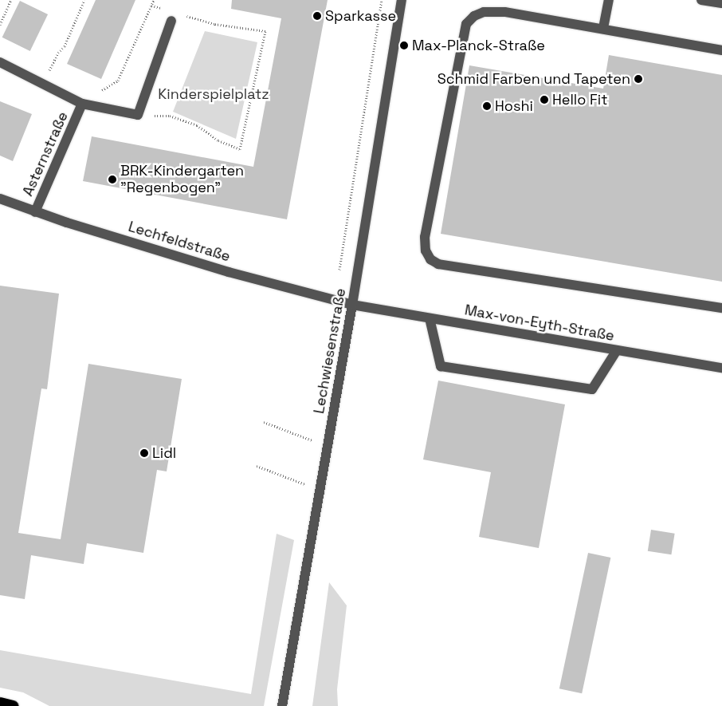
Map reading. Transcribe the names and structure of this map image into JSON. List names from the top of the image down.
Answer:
{
  "streets": {
    "street": [
      "Asternstraße",
      "Lechfeldstraße",
      "Max-von-Eyth-Straße",
      "Lechwiesenstraße"
    ]
  },
  "crossings": [
    ["Asternstraße", "Lechfeldstraße"],
    ["Lechfeldstraße", "Max-von-Eyth-Straße"],
    ["Lechfeldstraße", "Lechwiesenstraße"],
    ["Max-von-Eyth-Straße", "Lechwiesenstraße"]
  ],
  "parks": ["Kinderspielplatz"],
  "places": [
    "Sparkasse",
    "Max-Planck-Straße",
    "Schmid Farben und Tapeten",
    "Hello Fit",
    "Hoshi",
    "BRK-Kindergarten \"Regenbogen\"",
    "Lidl"
  ]
}
